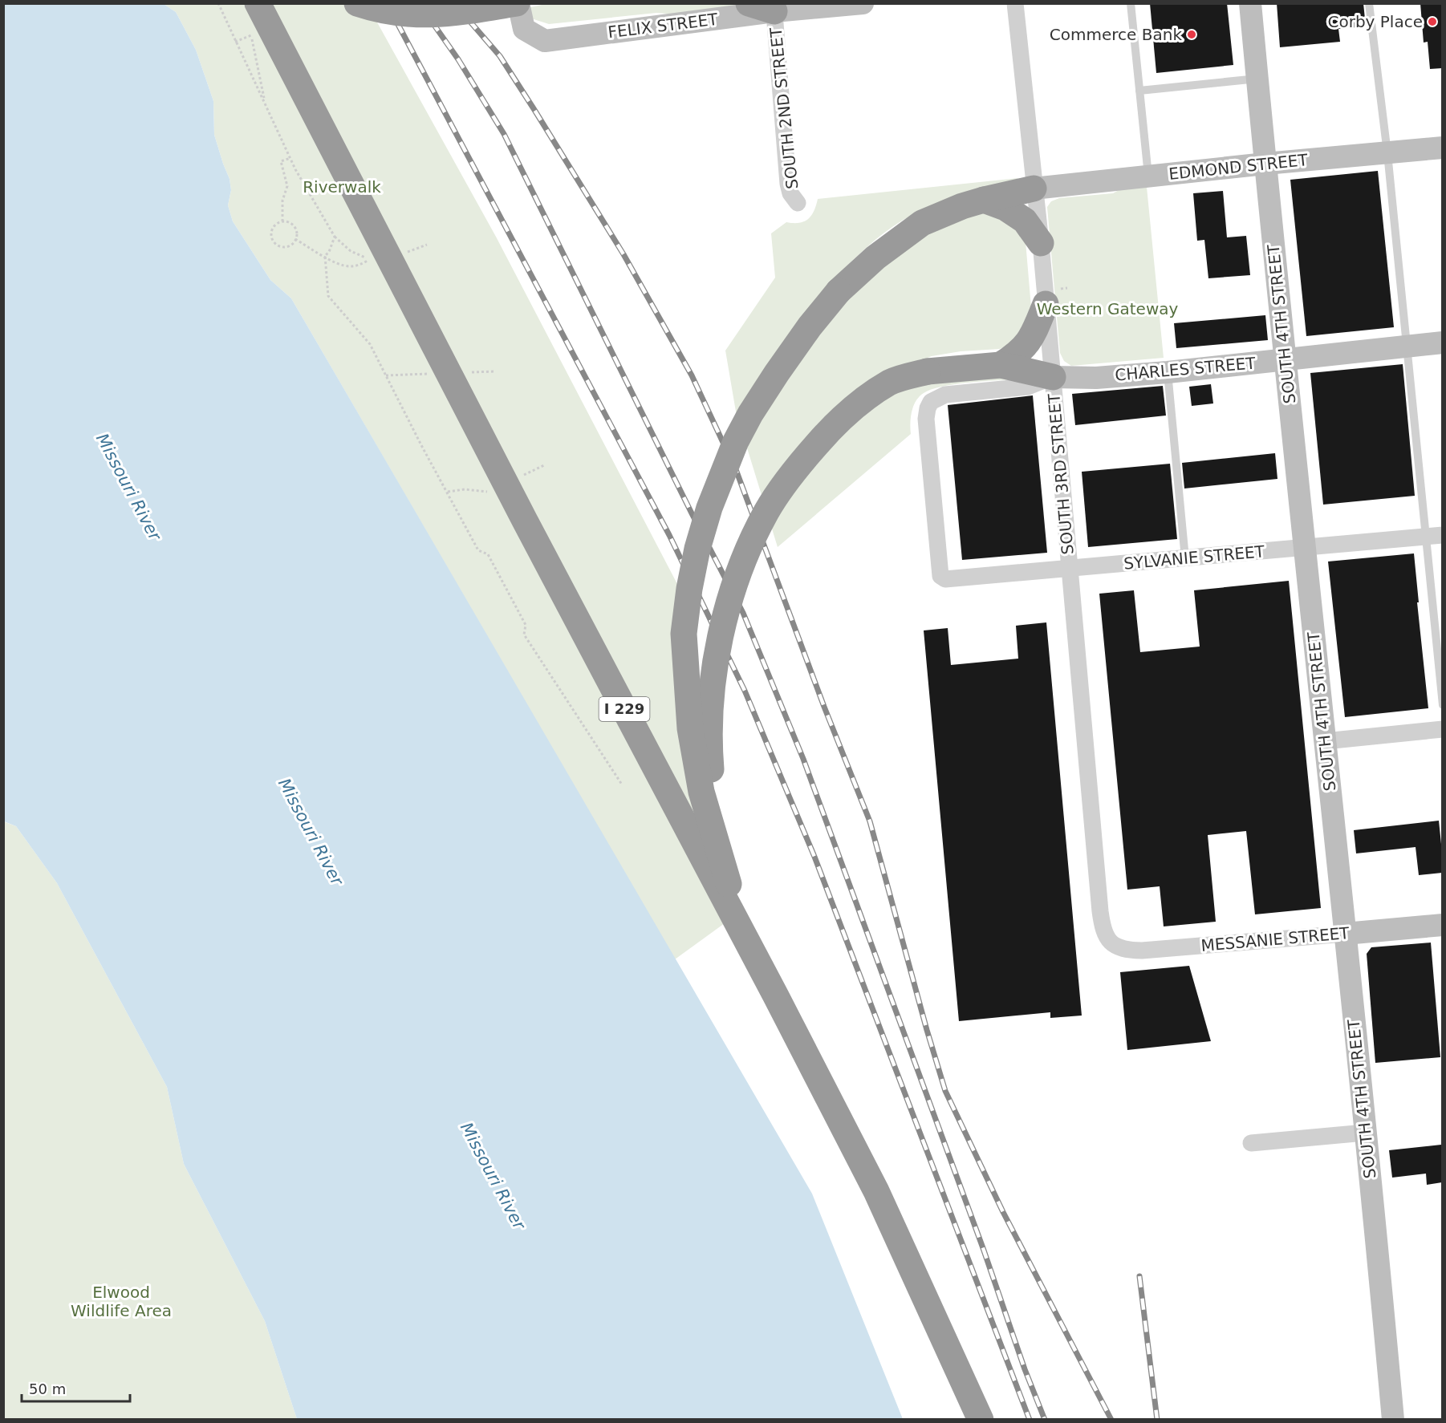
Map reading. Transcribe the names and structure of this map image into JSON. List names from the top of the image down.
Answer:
{
  "streets": {
    "highway": ["I 229"],
    "main road": [
      "FELIX STREET",
      "EDMOND STREET",
      "SOUTH 4TH STREET",
      "CHARLES STREET",
      "MESSANIE STREET"
    ],
    "street": ["SOUTH 2ND STREET", "SOUTH 3RD STREET", "SYLVANIE STREET"]
  },
  "crossings": [
    ["FELIX STREET", "SOUTH 2ND STREET"],
    ["EDMOND STREET", "SOUTH 4TH STREET"],
    ["EDMOND STREET", "SOUTH 3RD STREET"],
    ["SOUTH 4TH STREET", "CHARLES STREET"],
    ["SOUTH 4TH STREET", "SYLVANIE STREET"],
    ["SOUTH 4TH STREET", "MESSANIE STREET"],
    ["CHARLES STREET", "SOUTH 3RD STREET"],
    ["CHARLES STREET", "SYLVANIE STREET"],
    ["SOUTH 3RD STREET", "SYLVANIE STREET"],
    ["SOUTH 3RD STREET", "MESSANIE STREET"]
  ],
  "water": ["Missouri River"],
  "parks": ["Riverwalk", "Western Gateway", "Elwood Wildlife Area"],
  "places": ["Corby Place", "Commerce Bank"],
  "scale_bar": "50 m"
}
